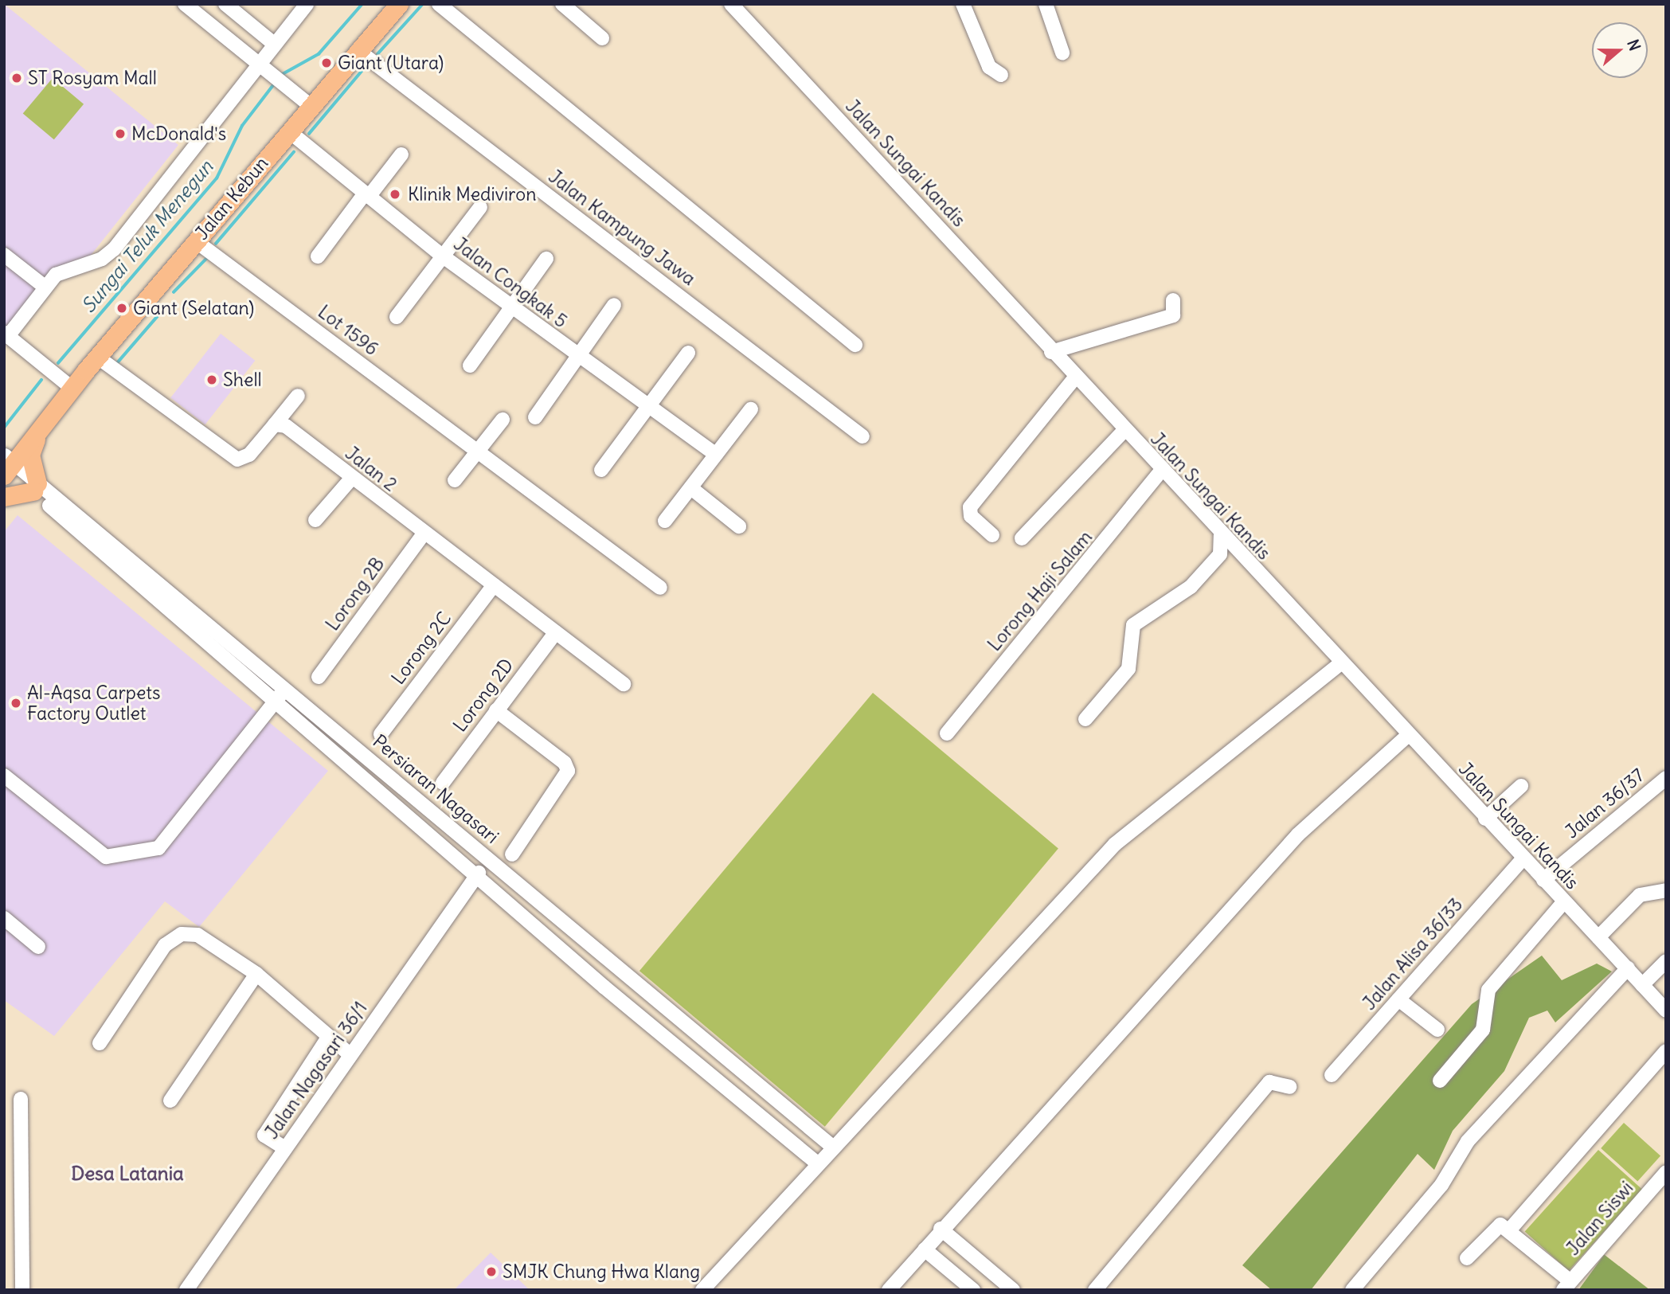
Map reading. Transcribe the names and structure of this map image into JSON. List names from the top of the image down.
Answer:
{
  "streets": {
    "main road": ["Jalan Kebun"],
    "street": [
      "Jalan Sungai Kandis",
      "Jalan Kampung Jawa",
      "Jalan Congkak 5",
      "Lot 1596",
      "Jalan 2",
      "Lorong Haji Salam",
      "Lorong 2B",
      "Lorong 2C",
      "Lorong 2D",
      "Persiaran Nagasari",
      "Jalan 36/37",
      "Jalan Alisa 36/33",
      "Jalan Nagasari 36/1",
      "Jalan Siswi"
    ]
  },
  "crossings": [
    ["Jalan Sungai Kandis", "Lorong Haji Salam"],
    ["Jalan Sungai Kandis", "Jalan 36/37"],
    ["Jalan Sungai Kandis", "Jalan Alisa 36/33"],
    ["Jalan Kebun", "Jalan Kampung Jawa"],
    ["Jalan Kebun", "Jalan Congkak 5"],
    ["Jalan Kebun", "Lot 1596"],
    ["Jalan Kebun", "Persiaran Nagasari"],
    ["Jalan 2", "Lorong 2B"],
    ["Jalan 2", "Lorong 2C"],
    ["Jalan 2", "Lorong 2D"],
    ["Persiaran Nagasari", "Jalan Nagasari 36/1"]
  ],
  "districts": ["Desa Latania"],
  "water": ["Sungai Teluk Menegun"],
  "places": [
    "Giant (Utara)",
    "ST Rosyam Mall",
    "McDonald's",
    "Klinik Mediviron",
    "Giant (Selatan)",
    "Shell",
    "Al-Aqsa Carpets Factory Outlet",
    "SMJK Chung Hwa Klang"
  ],
  "north": "right"
}
